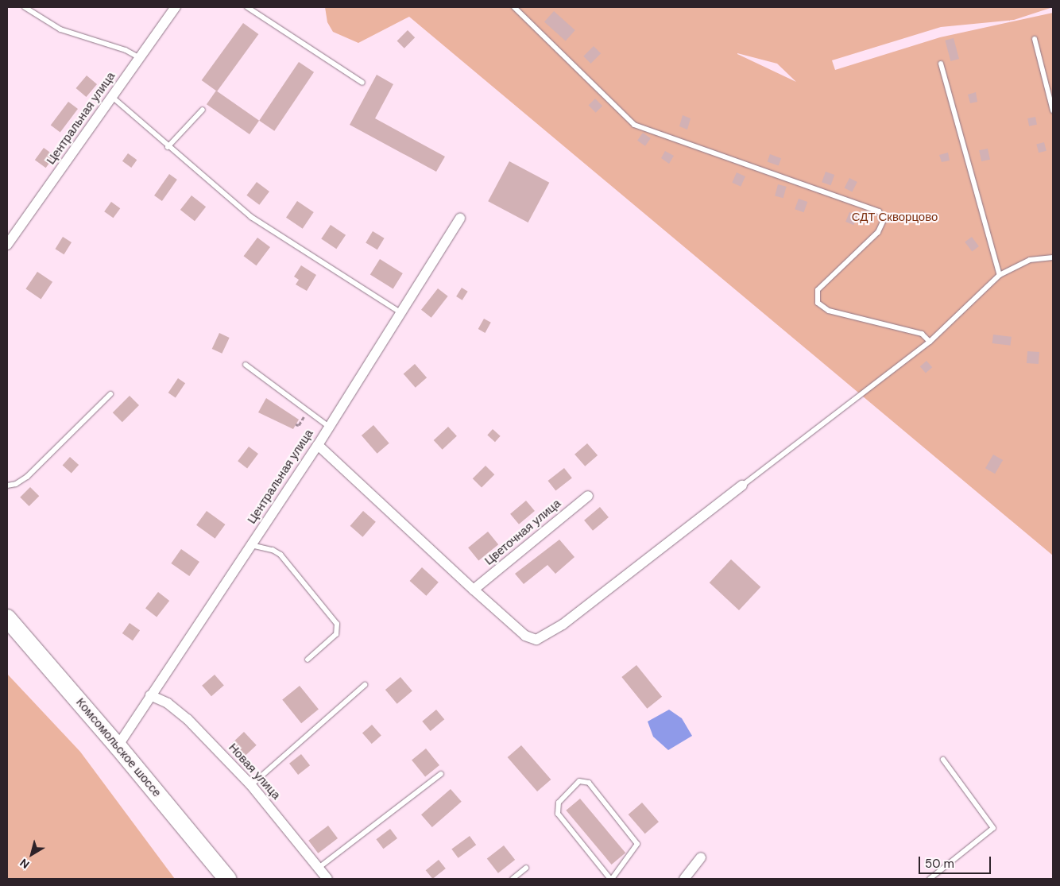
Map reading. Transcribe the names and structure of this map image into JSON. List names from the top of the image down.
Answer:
{
  "streets": {
    "highway": ["Комсомольское шоссе"],
    "street": ["Центральная улица", "Цветочная улица", "Новая улица"]
  },
  "crossings": [
    ["Центральная улица", "Комсомольское шоссе"],
    ["Центральная улица", "Новая улица"]
  ],
  "parks": ["СДТ Скворцово"],
  "scale_bar": "50 m",
  "north": "bottom left"
}
